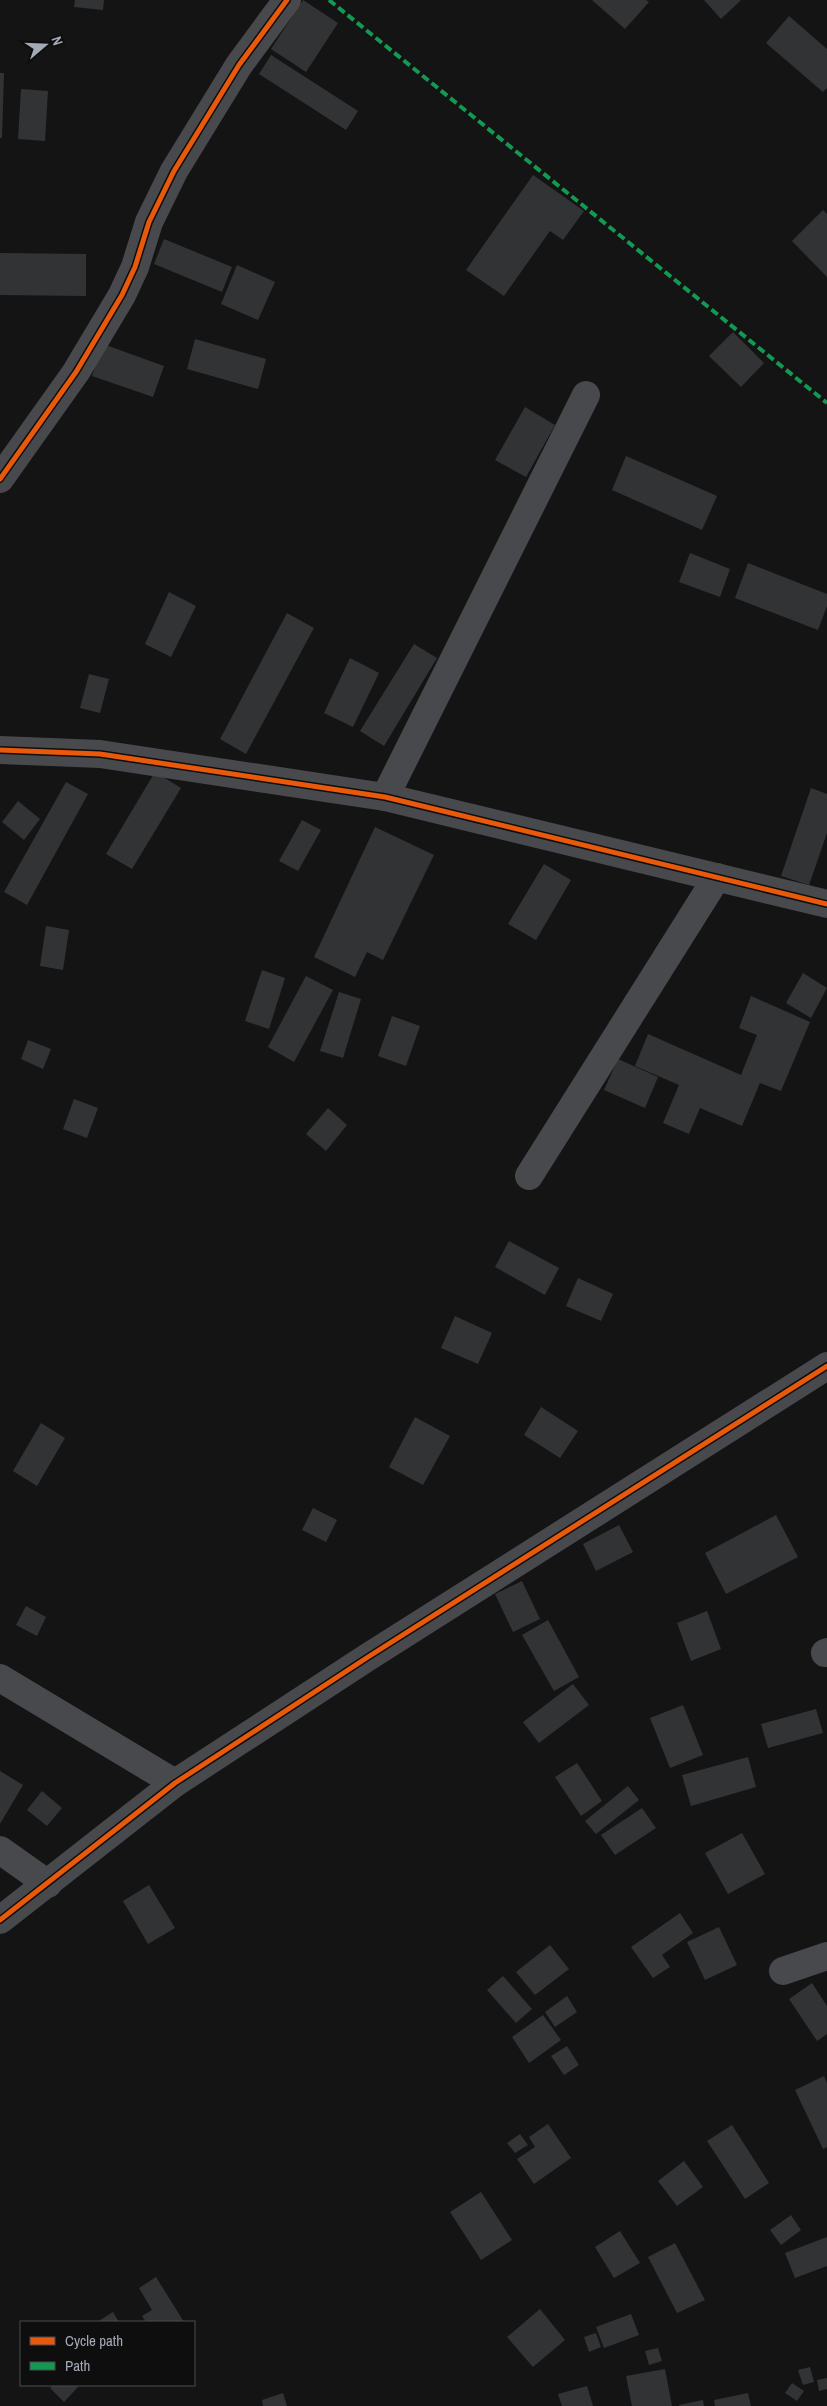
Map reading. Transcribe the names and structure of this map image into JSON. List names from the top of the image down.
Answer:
{
  "legend": ["Cycle path", "Path"],
  "north": "right"
}
